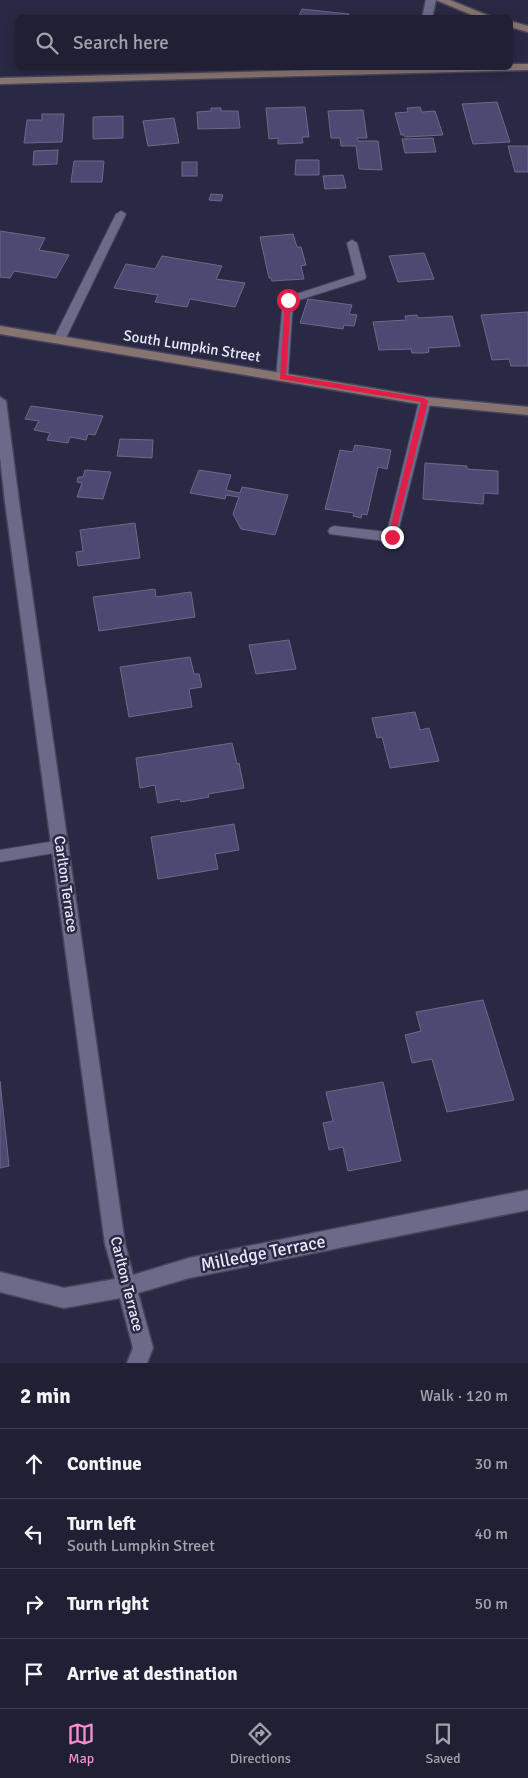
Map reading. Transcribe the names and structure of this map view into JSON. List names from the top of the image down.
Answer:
{
  "streets": {
    "street": ["South Lumpkin Street", "Carlton Terrace", "Milledge Terrace"]
  },
  "crossings": [
    ["Carlton Terrace", "Milledge Terrace"]
  ],
  "page": {
    "search": "Search here",
    "heading": ["2 min", "Walk · 120 m"],
    "list": [
      ["Continue", "30 m"],
      ["Turn left", "South Lumpkin Street", "40 m"],
      ["Turn right", "50 m"],
      "Arrive at destination"
    ],
    "nav": ["Map", "Directions", "Saved"]
  }
}
